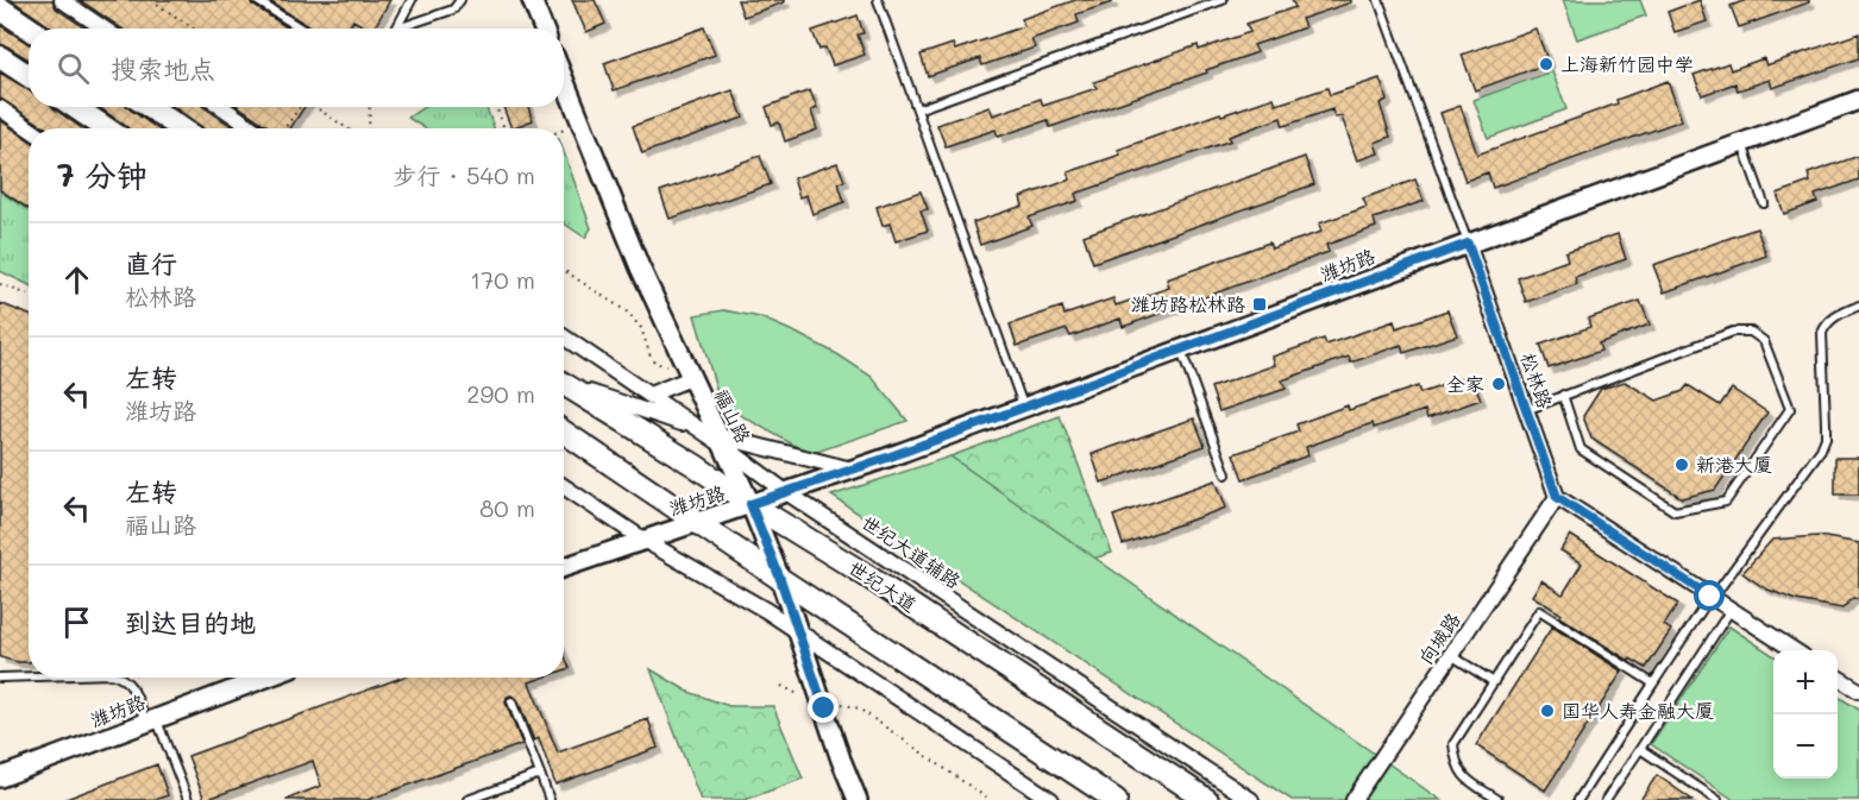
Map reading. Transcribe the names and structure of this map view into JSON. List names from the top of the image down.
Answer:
{
  "streets": {
    "main road": ["世纪大道"],
    "street": [
      "潍坊路",
      "松林路",
      "福山路",
      "世纪大道辅路",
      "向城路"
    ]
  },
  "crossings": [
    ["潍坊路", "松林路"],
    ["潍坊路", "福山路"],
    ["潍坊路", "世纪大道辅路"],
    ["潍坊路", "世纪大道"],
    ["松林路", "向城路"],
    ["福山路", "世纪大道辅路"],
    ["福山路", "世纪大道"]
  ],
  "places": {
    "other": [
      "上海新竹园中学",
      "全家",
      "新港大厦",
      "国华人寿金融大厦"
    ],
    "transit": ["潍坊路松林路"]
  },
  "page": {
    "search": "搜索地点",
    "heading": ["7 分钟", "步行 · 540 m"],
    "list": [
      ["直行", "松林路", "170 m"],
      ["左转", "潍坊路", "290 m"],
      ["左转", "福山路", "80 m"],
      "到达目的地"
    ],
    "map_buttons": ["+", "−"]
  }
}
